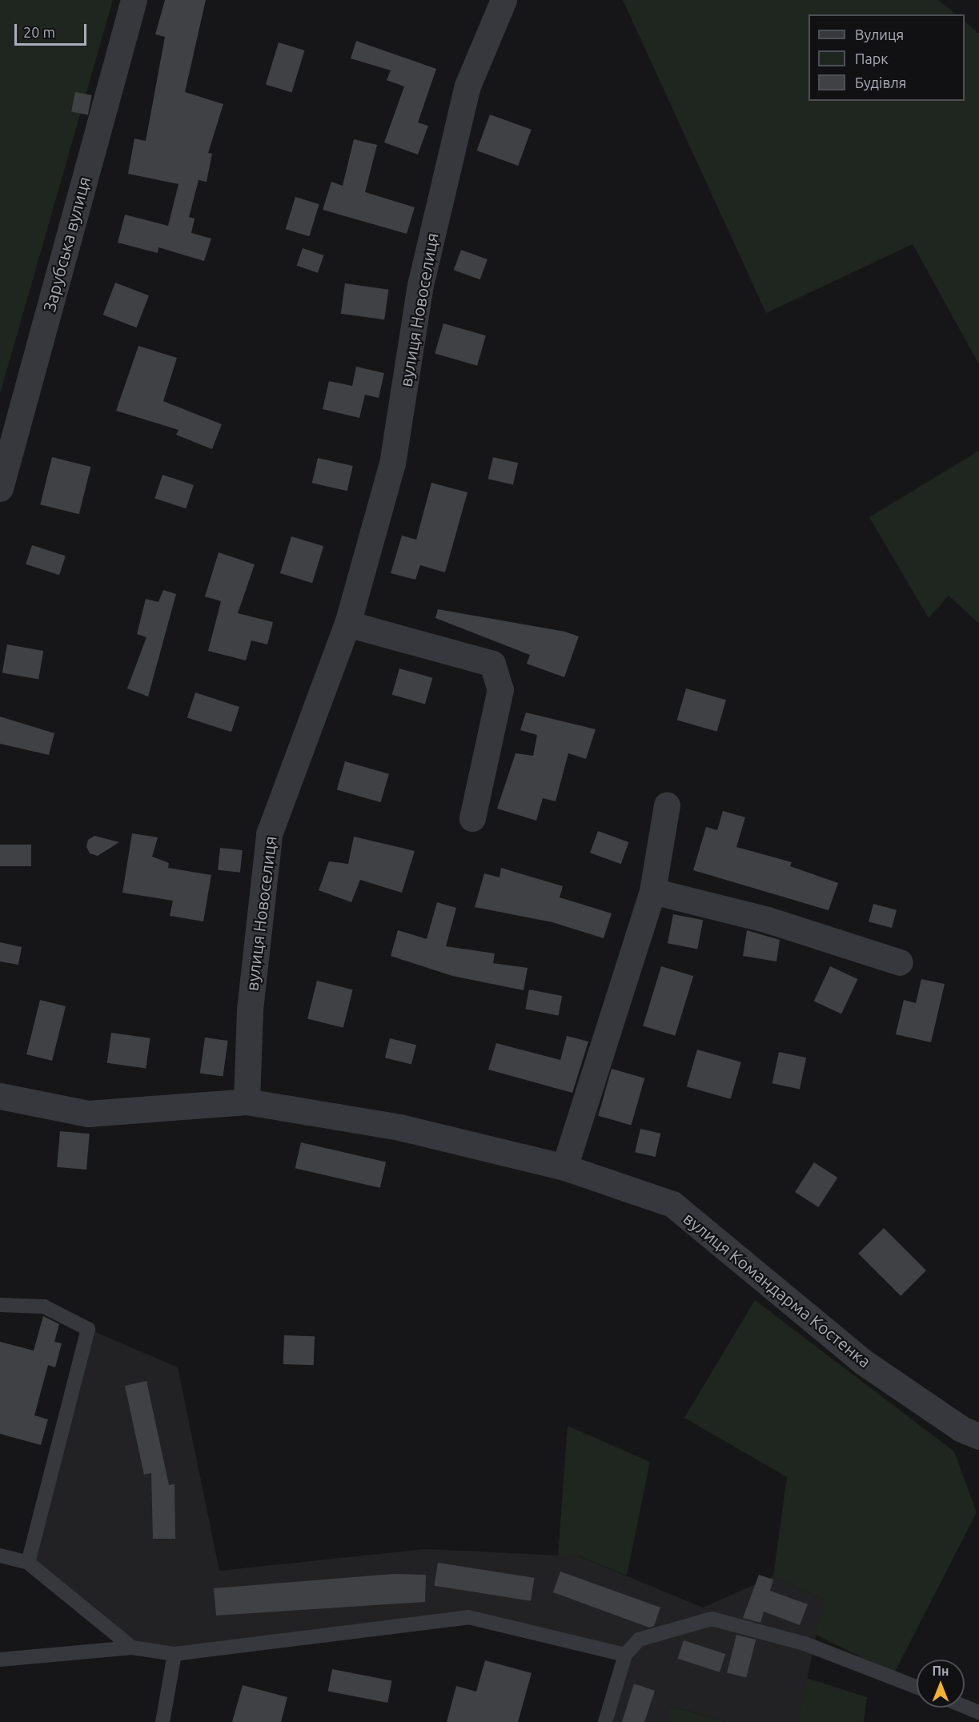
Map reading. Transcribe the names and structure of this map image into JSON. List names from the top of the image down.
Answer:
{
  "streets": {
    "street": ["Зарубська вулиця", "вулиця Новоселиця", "вулиця Командарма Костенка"]
  },
  "crossings": [
    ["вулиця Новоселиця", "вулиця Командарма Костенка"]
  ],
  "legend": ["Вулиця", "Парк", "Будівля"],
  "scale_bar": "20 m",
  "north": "top"
}
